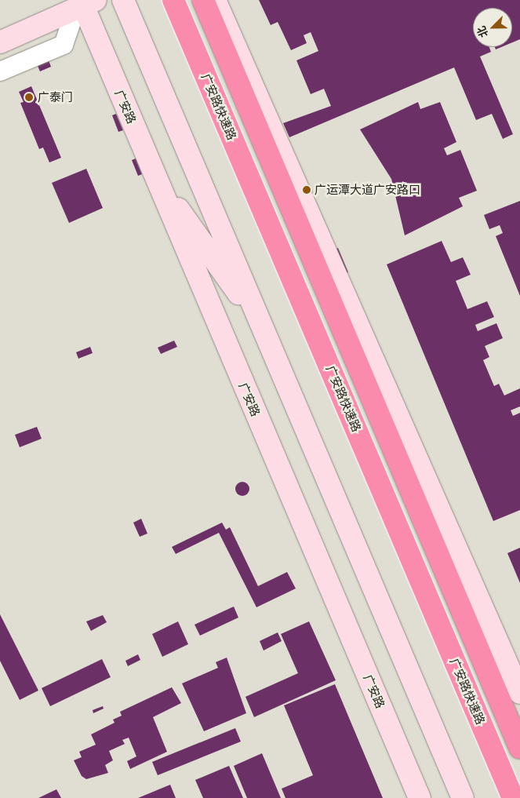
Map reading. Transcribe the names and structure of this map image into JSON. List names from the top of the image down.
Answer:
{
  "streets": {
    "highway": ["广安路快速路"],
    "main road": ["广安路"]
  },
  "places": ["广泰门", "广运潭大道广安路口"],
  "north": "bottom left"
}
